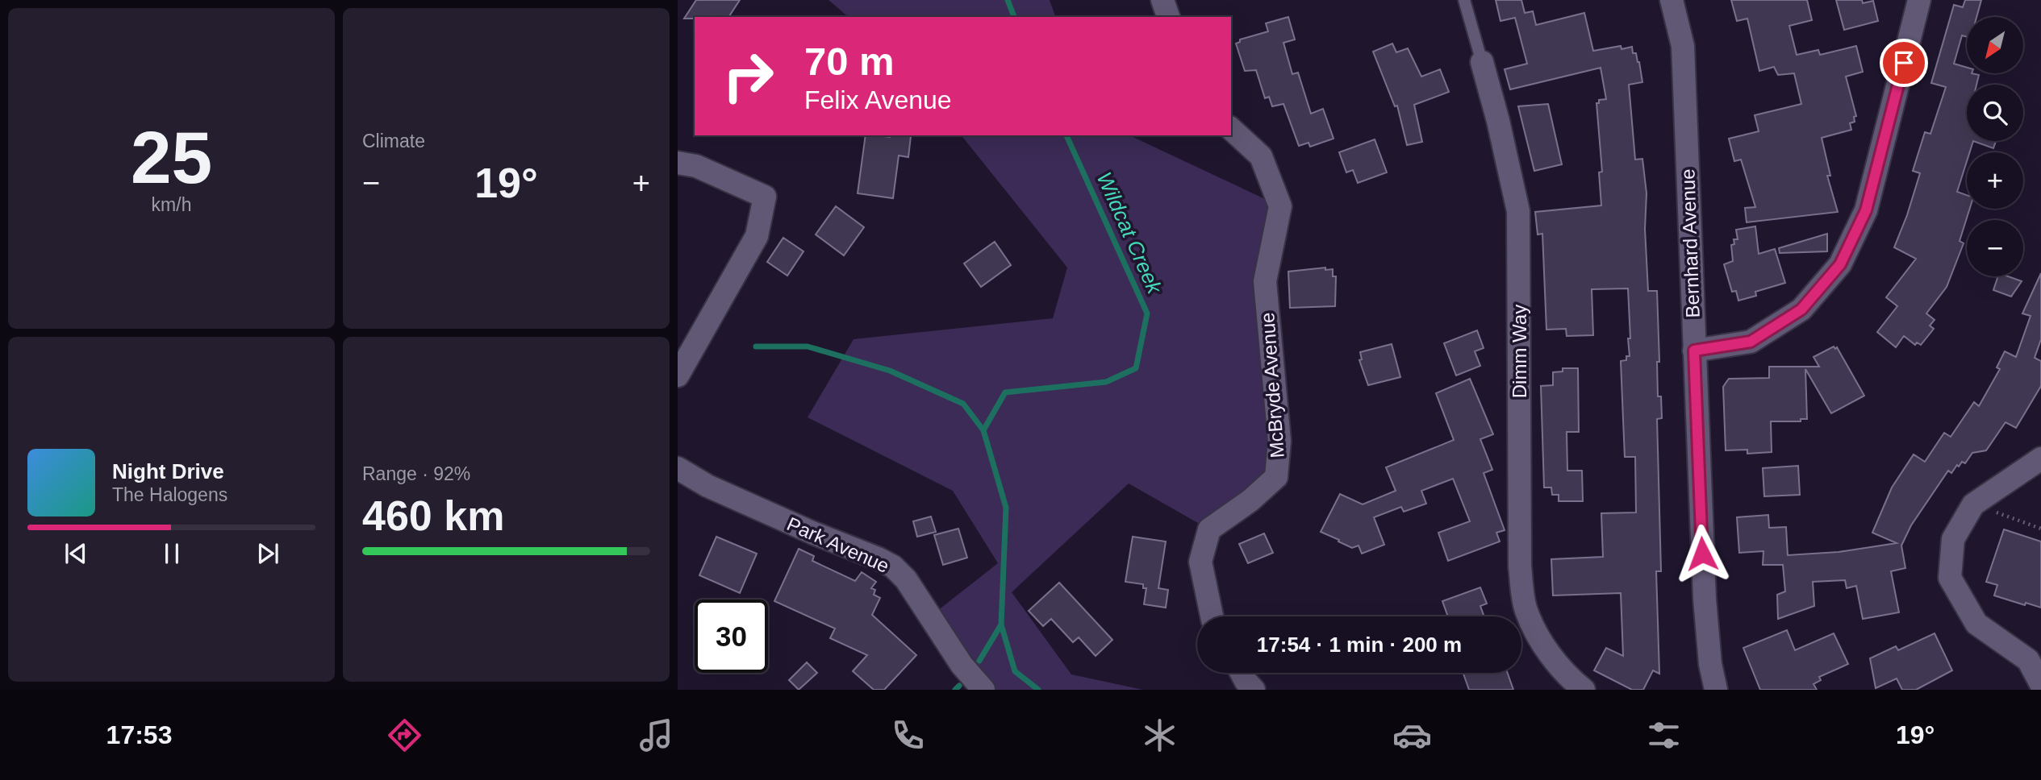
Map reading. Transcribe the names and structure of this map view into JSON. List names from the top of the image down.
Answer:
{
  "streets": {
    "street": [
      "Bernhard Avenue",
      "Dimm Way",
      "McBryde Avenue",
      "Park Avenue"
    ]
  },
  "water": ["Wildcat Creek"],
  "north": "bottom left",
  "page": {
    "tile": [
      ["25", "km/h"],
      "Climate",
      ["Range · 92%", "460 km"]
    ],
    "map_buttons": ["+", "−"],
    "turn": ["70 m", "Felix Avenue"],
    "heat": ["−", "19°", "+"],
    "song": ["Night Drive", "The Halogens"],
    "limit": "30",
    "trip": "17:54 · 1 min · 200 m",
    "tabs": ["17:53", "19°"]
  }
}
